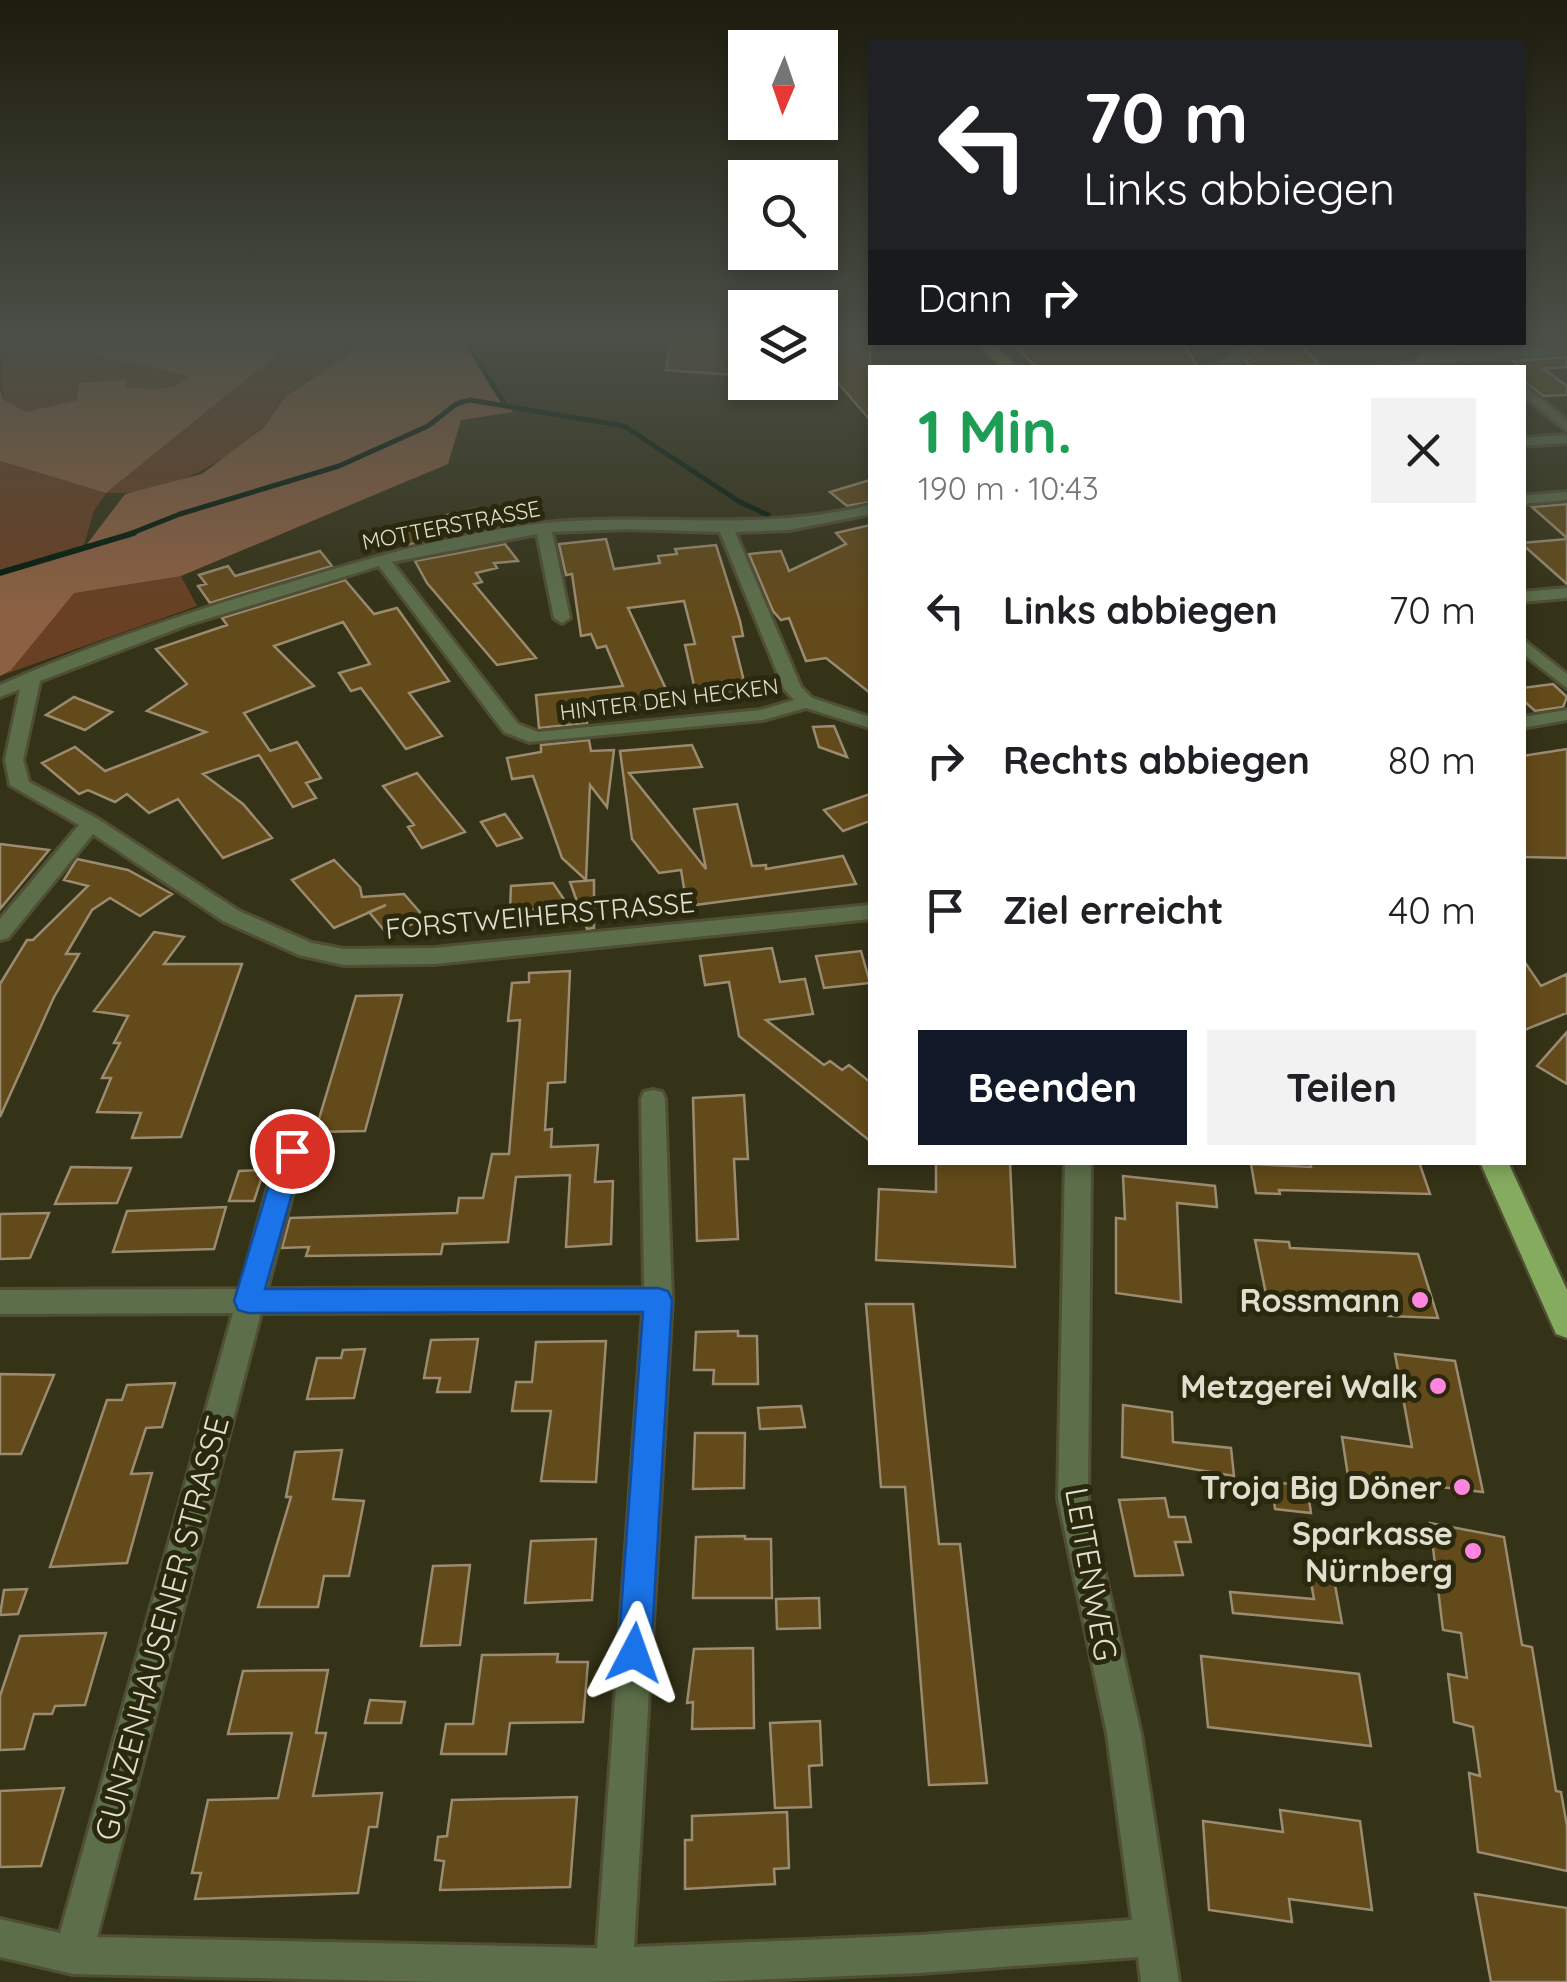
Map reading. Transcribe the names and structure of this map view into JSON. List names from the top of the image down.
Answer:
{
  "streets": {
    "street": [
      "MOTTERSTRASSE",
      "HINTER DEN HECKEN",
      "FORSTWEIHERSTRASSE",
      "LEITENWEG",
      "GUNZENHAUSENER STRASSE"
    ]
  },
  "crossings": [
    ["MOTTERSTRASSE", "HINTER DEN HECKEN"],
    ["MOTTERSTRASSE", "FORSTWEIHERSTRASSE"]
  ],
  "places": [
    "Rossmann",
    "Metzgerei Walk",
    "Troja Big Döner",
    "Sparkasse Nürnberg"
  ],
  "north": "bottom",
  "page": {
    "turn": ["70 m", "Links abbiegen"],
    "then": "Dann",
    "heading": ["1 Min.", "190 m · 10:43"],
    "list": [
      {
        "name": "Links abbiegen",
        "value": "70 m"
      },
      {
        "name": "Rechts abbiegen",
        "value": "80 m"
      },
      {
        "name": "Ziel erreicht",
        "value": "40 m"
      }
    ],
    "buttons": ["Beenden", "Teilen"]
  }
}
